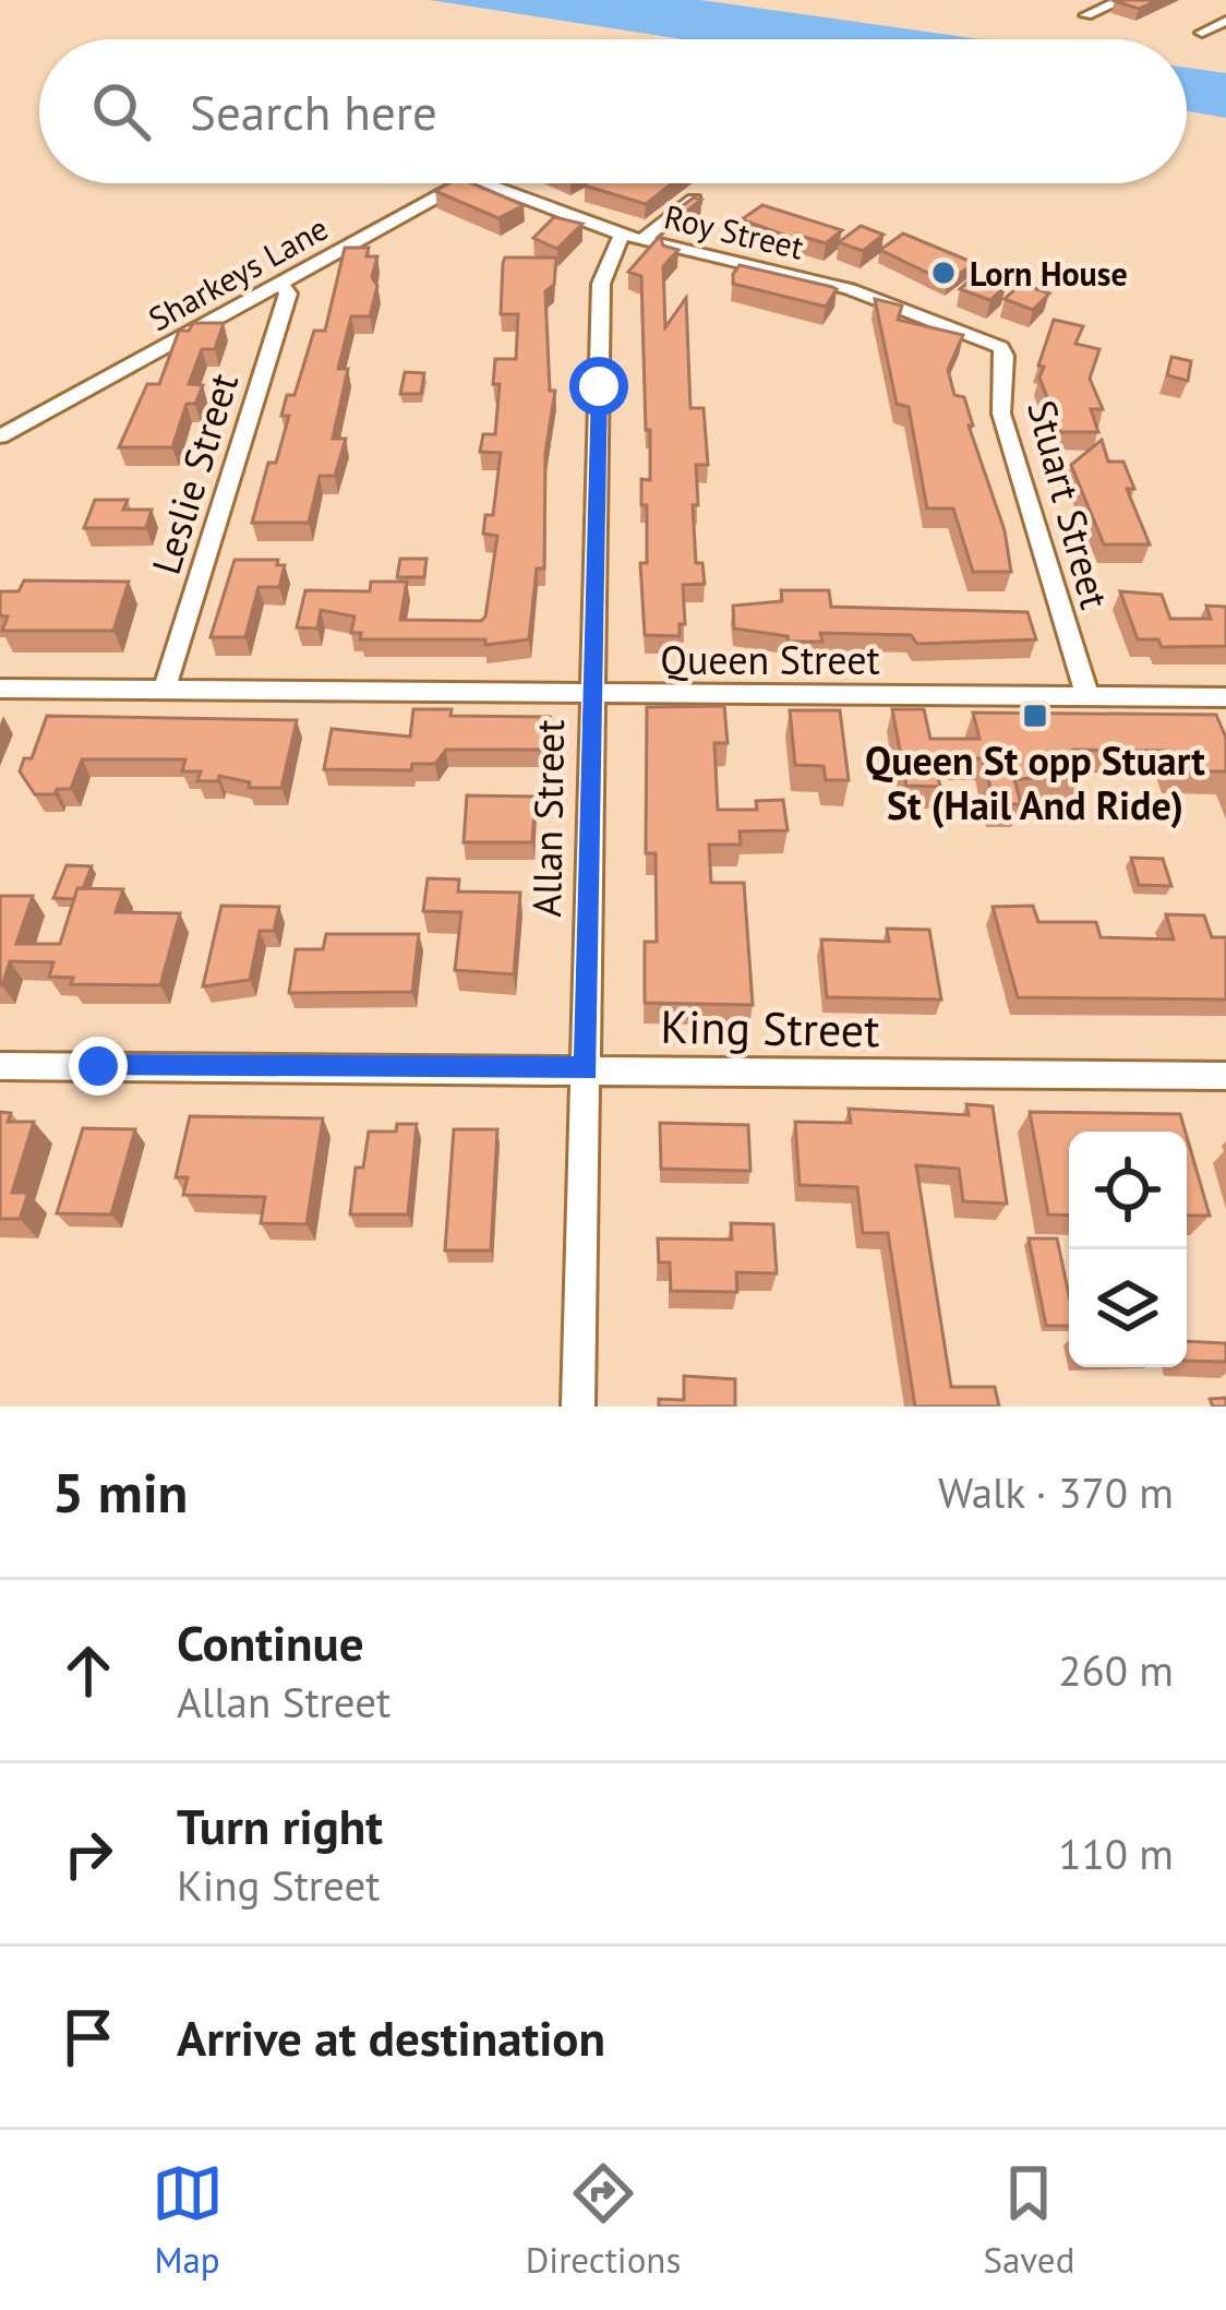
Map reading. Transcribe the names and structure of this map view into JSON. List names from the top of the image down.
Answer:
{
  "streets": {
    "street": [
      "Roy Street",
      "Sharkeys Lane",
      "Leslie Street",
      "Stuart Street",
      "Queen Street",
      "Allan Street",
      "King Street"
    ]
  },
  "crossings": [
    ["Roy Street", "Stuart Street"],
    ["Roy Street", "Allan Street"],
    ["Sharkeys Lane", "Leslie Street"],
    ["Leslie Street", "Queen Street"],
    ["Stuart Street", "Queen Street"],
    ["Queen Street", "Allan Street"],
    ["Allan Street", "King Street"]
  ],
  "places": {
    "other": ["Lorn House"],
    "transit": ["Queen St opp Stuart St (Hail And Ride)"]
  },
  "page": {
    "search": "Search here",
    "heading": ["5 min", "Walk · 370 m"],
    "list": [
      ["Continue", "Allan Street", "260 m"],
      ["Turn right", "King Street", "110 m"],
      "Arrive at destination"
    ],
    "nav": ["Map", "Directions", "Saved"]
  }
}
